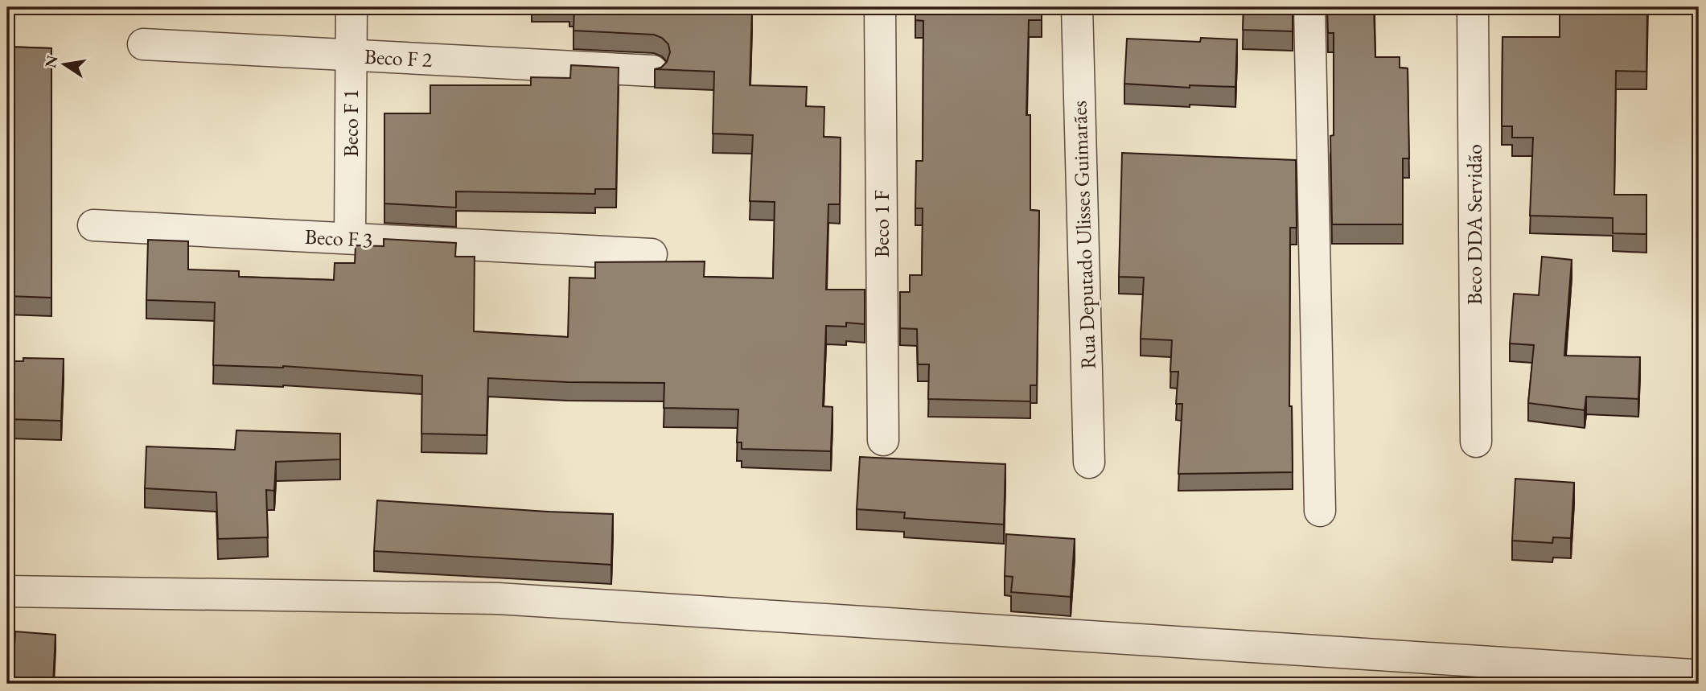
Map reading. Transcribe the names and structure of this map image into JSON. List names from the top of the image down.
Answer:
{
  "streets": {
    "street": [
      "Beco F 2",
      "Beco F 1",
      "Beco 1 F",
      "Beco DDA Servidão",
      "Rua Deputado Ulisses Guimarães",
      "Beco F 3"
    ]
  },
  "crossings": [
    ["Beco F 2", "Beco F 1"],
    ["Beco F 1", "Beco F 3"]
  ],
  "north": "left"
}
